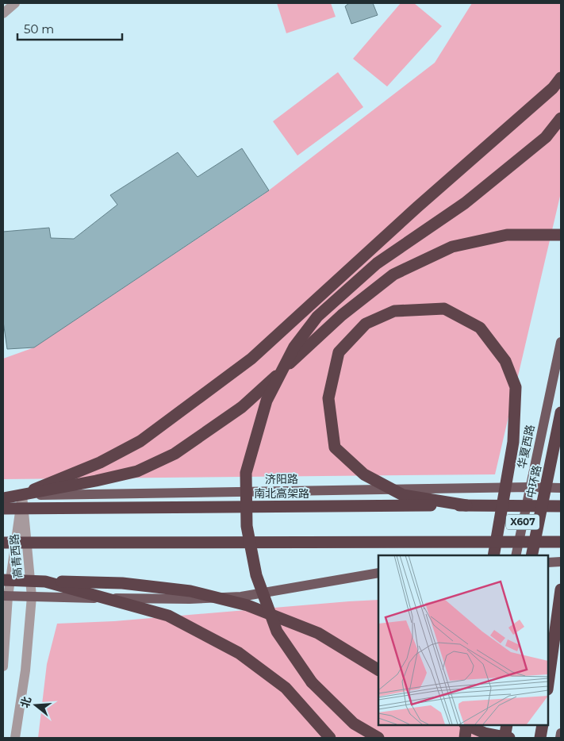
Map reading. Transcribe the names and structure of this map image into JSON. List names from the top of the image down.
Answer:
{
  "streets": {
    "highway": ["中环路", "南北高架路"],
    "main road": ["华夏西路", "济阳路", "X607"],
    "street": ["高青西路"]
  },
  "crossings": [
    ["华夏西路", "济阳路"],
    ["济阳路", "高青西路"]
  ],
  "scale_bar": "50 m",
  "north": "left"
}
